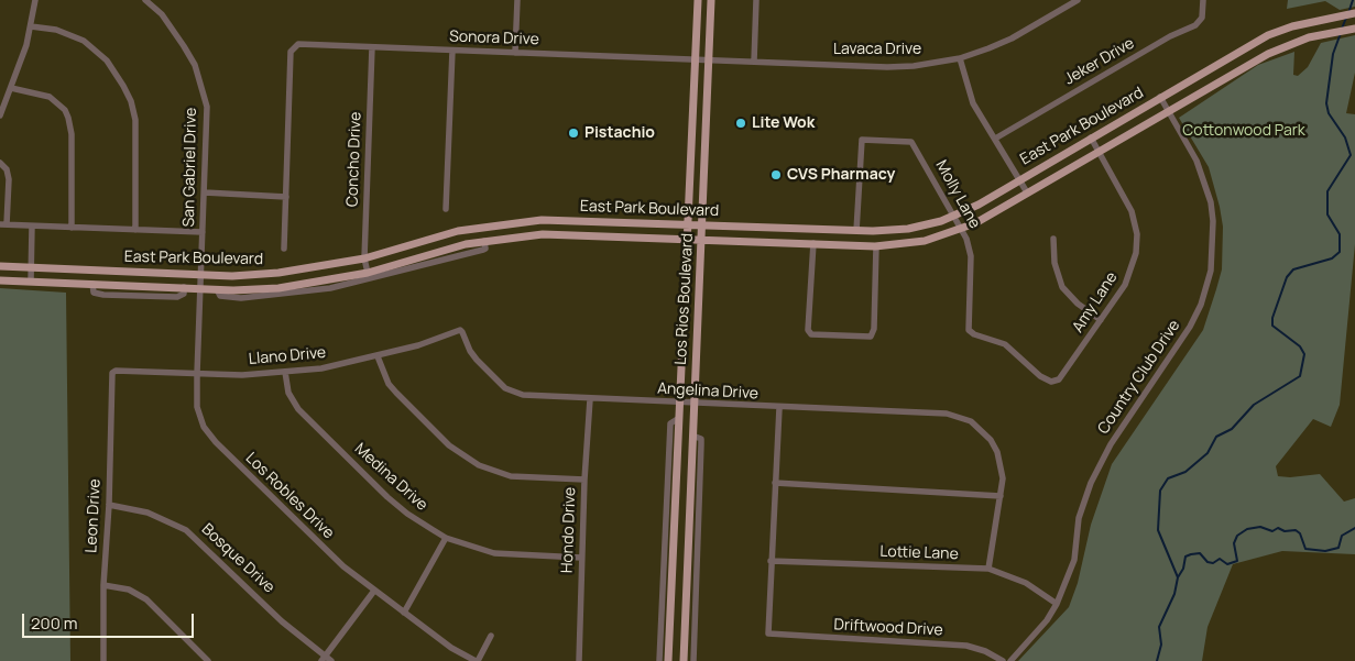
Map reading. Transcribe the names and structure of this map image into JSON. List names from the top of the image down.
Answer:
{
  "streets": {
    "main road": ["East Park Boulevard", "Los Rios Boulevard"],
    "street": [
      "Sonora Drive",
      "Lavaca Drive",
      "Jeker Drive",
      "Concho Drive",
      "San Gabriel Drive",
      "Molly Lane",
      "Amy Lane",
      "Llano Drive",
      "Country Club Drive",
      "Angelina Drive",
      "Medina Drive",
      "Los Robles Drive",
      "Leon Drive",
      "Hondo Drive",
      "Lottie Lane",
      "Bosque Drive",
      "Driftwood Drive"
    ]
  },
  "crossings": [
    ["Sonora Drive", "Lavaca Drive"],
    ["Sonora Drive", "Concho Drive"],
    ["Sonora Drive", "Los Rios Boulevard"],
    ["Lavaca Drive", "Los Rios Boulevard"],
    ["East Park Boulevard", "Concho Drive"],
    ["East Park Boulevard", "San Gabriel Drive"],
    ["East Park Boulevard", "Molly Lane"],
    ["East Park Boulevard", "Los Rios Boulevard"],
    ["East Park Boulevard", "Amy Lane"],
    ["East Park Boulevard", "Country Club Drive"],
    ["East Park Boulevard", "Los Robles Drive"],
    ["San Gabriel Drive", "Los Robles Drive"],
    ["Molly Lane", "Amy Lane"],
    ["Los Rios Boulevard", "Angelina Drive"],
    ["Llano Drive", "Angelina Drive"],
    ["Llano Drive", "Medina Drive"],
    ["Llano Drive", "Los Robles Drive"],
    ["Llano Drive", "Leon Drive"],
    ["Country Club Drive", "Lottie Lane"],
    ["Angelina Drive", "Hondo Drive"],
    ["Medina Drive", "Hondo Drive"],
    ["Leon Drive", "Bosque Drive"],
    ["Lottie Lane", "Driftwood Drive"]
  ],
  "parks": ["Cottonwood Park"],
  "places": ["Lite Wok", "Pistachio", "CVS Pharmacy"],
  "scale_bar": "200 m"
}
